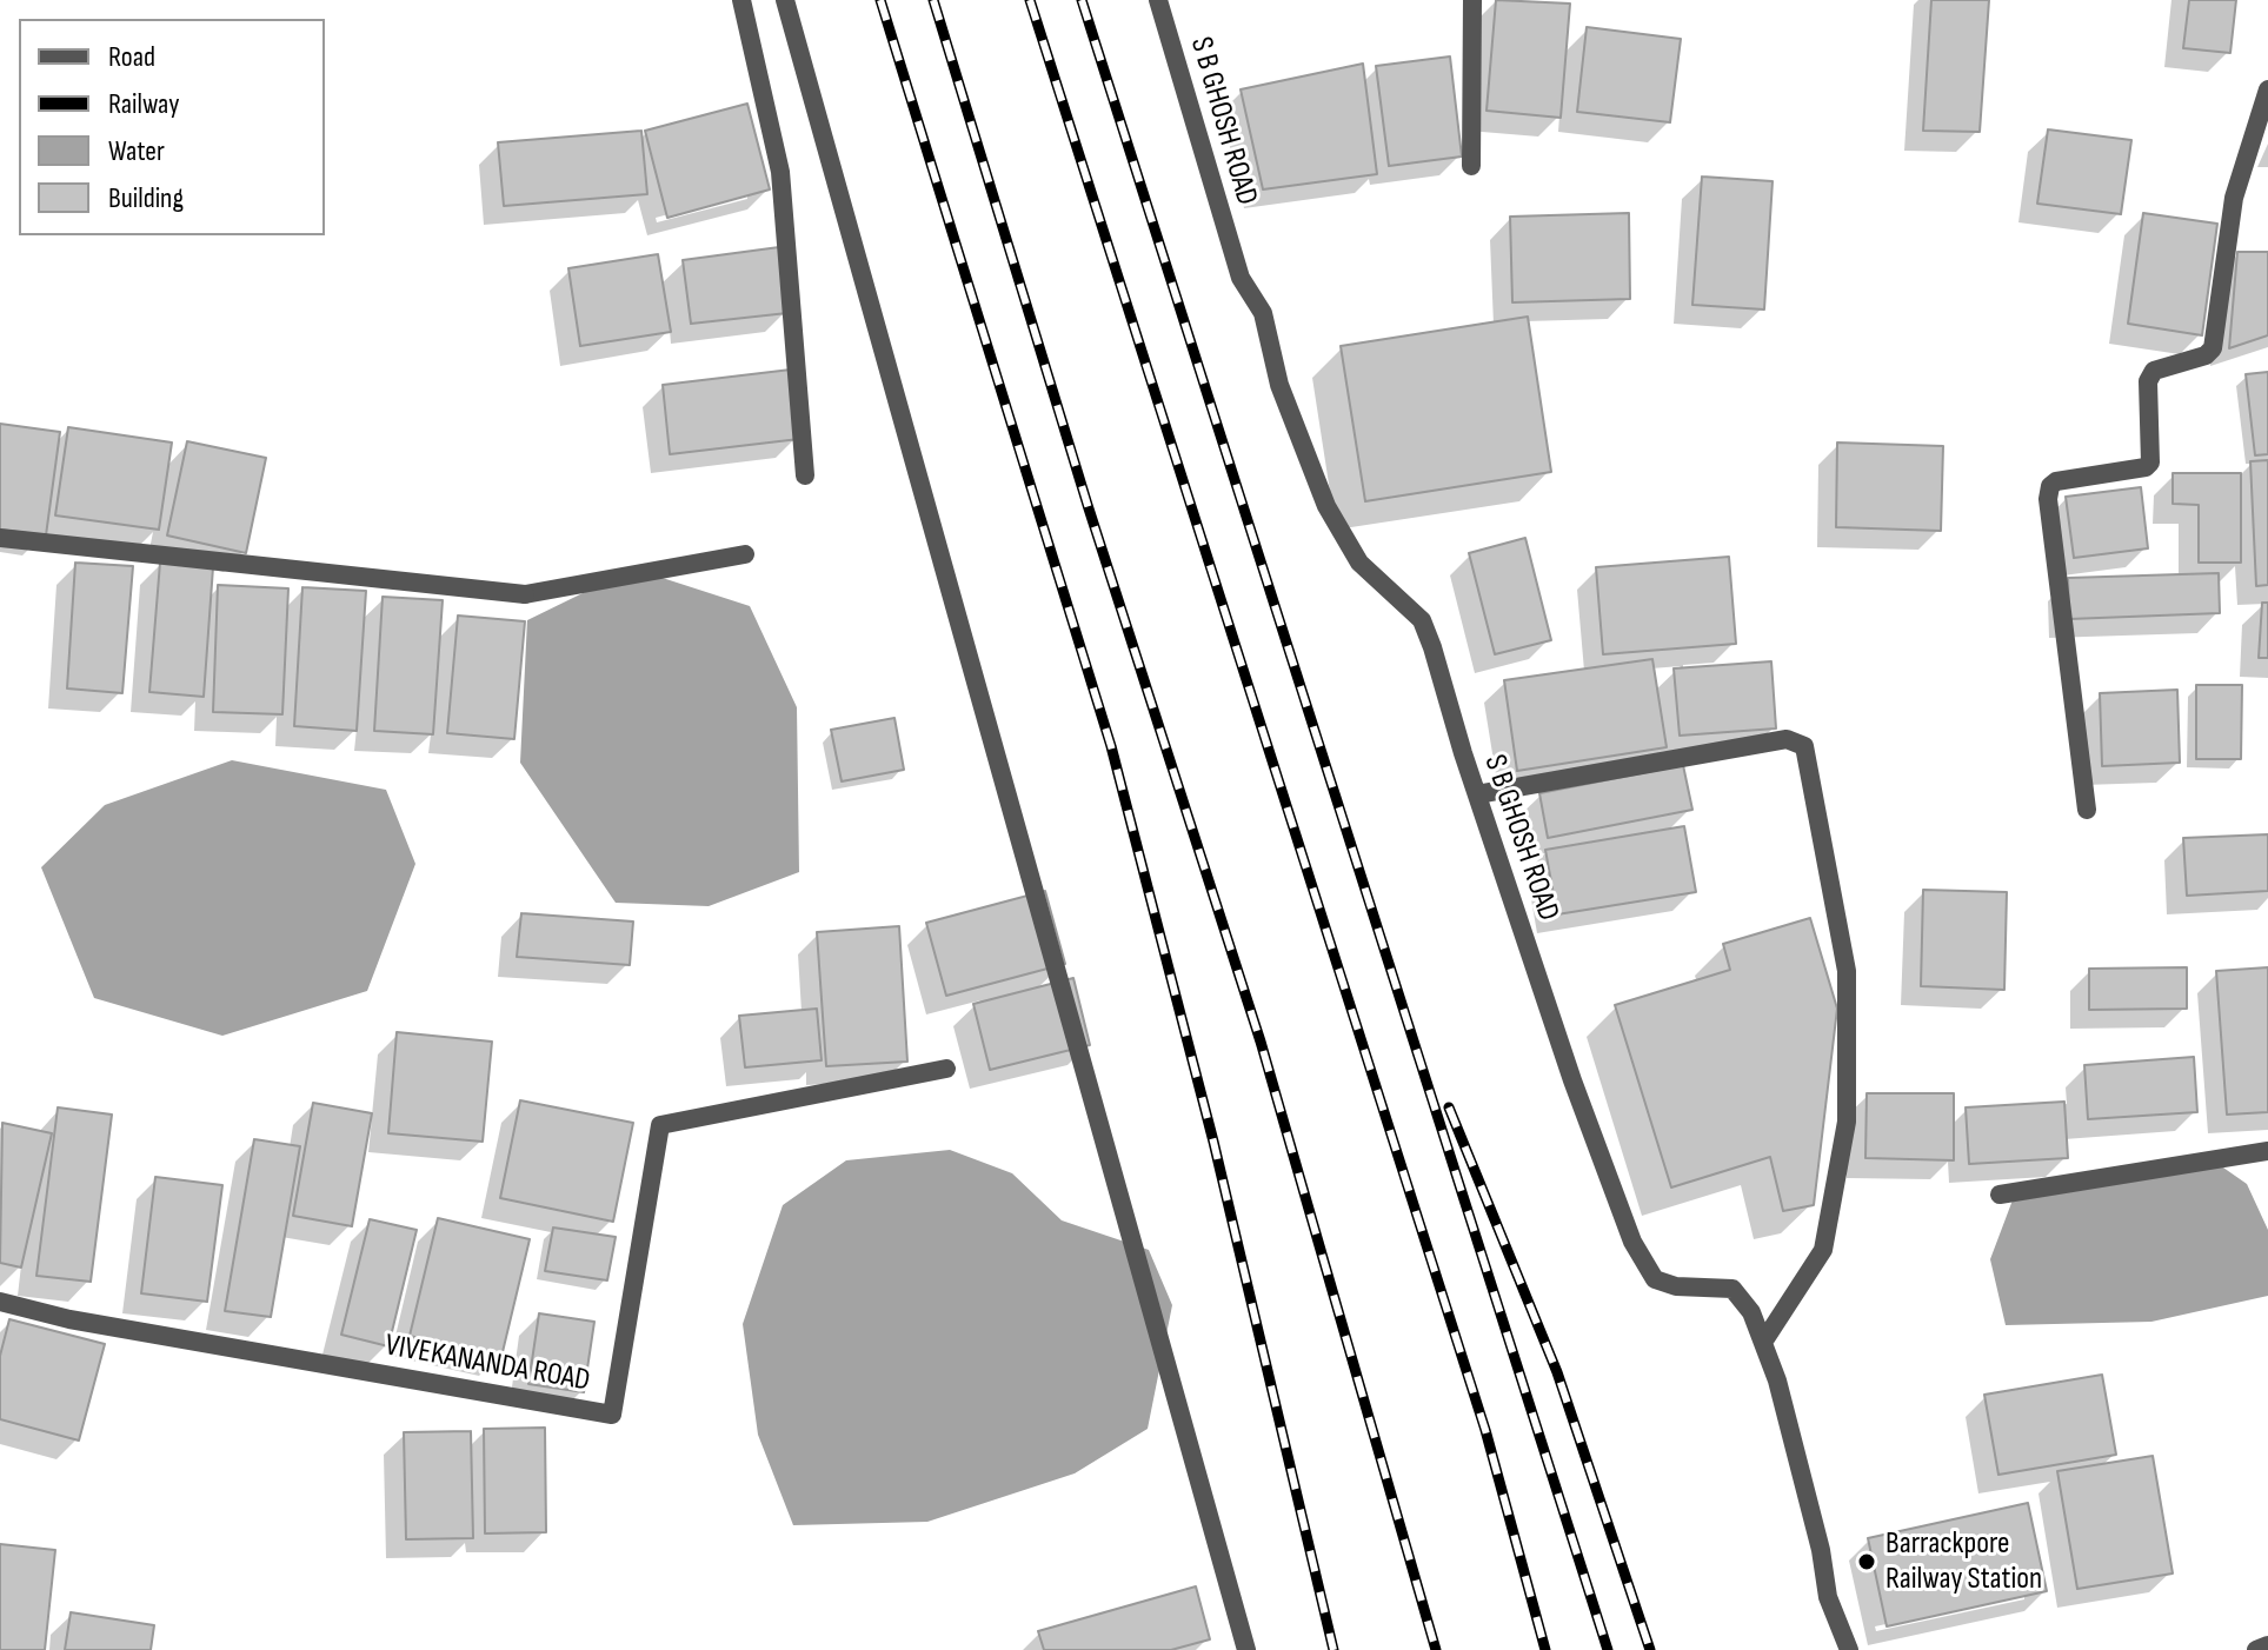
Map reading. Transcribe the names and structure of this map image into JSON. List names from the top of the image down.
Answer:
{
  "streets": {
    "street": ["S B GHOSH ROAD", "VIVEKANANDA ROAD"]
  },
  "places": ["Barrackpore Railway Station"],
  "legend": [
    "Road",
    "Railway",
    "Water",
    "Building"
  ]
}
